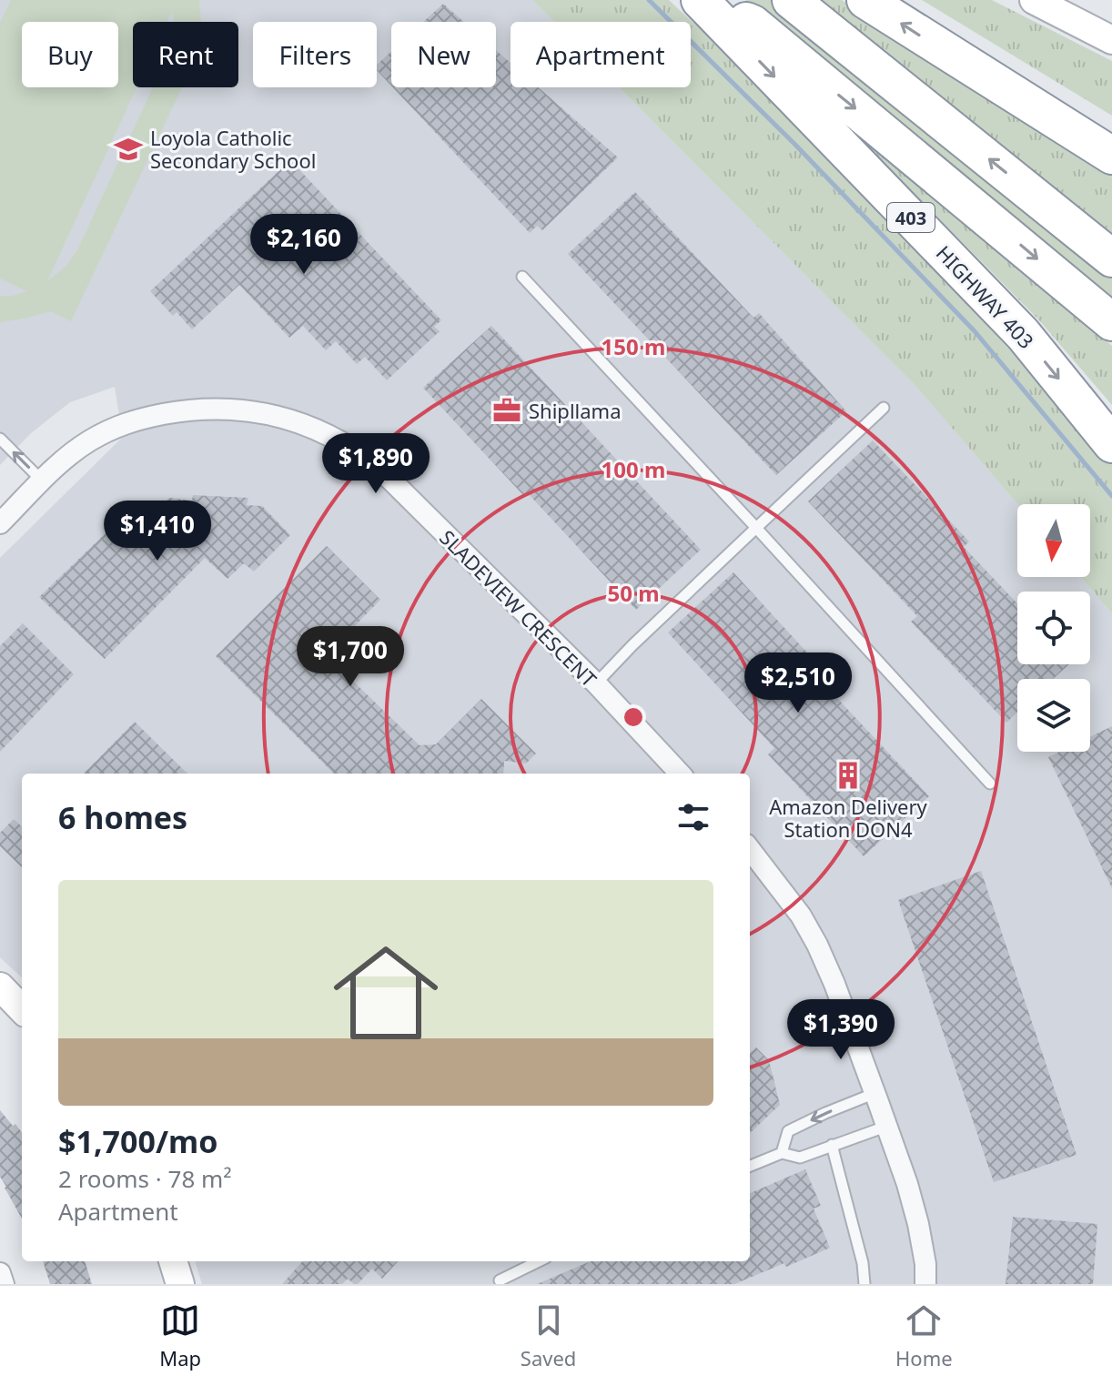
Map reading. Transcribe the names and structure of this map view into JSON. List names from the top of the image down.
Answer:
{
  "streets": {
    "highway": ["403", "HIGHWAY 403"],
    "street": ["SLADEVIEW CRESCENT"]
  },
  "places": {
    "school or university": ["Loyola Catholic Secondary School"],
    "office": ["Shipllama"],
    "building": ["Amazon Delivery Station DON4"]
  },
  "north": "bottom",
  "page": {
    "chip": [
      "Buy",
      "Rent",
      "Filters",
      "New",
      "Apartment"
    ],
    "price": [
      "$2,160",
      "$1,890",
      "$1,410",
      "$1,700",
      "$2,510",
      "$1,390"
    ],
    "heading": "6 homes",
    "list": [
      {
        "name": "$1,700/mo",
        "note": "2 rooms · 78 m² · Apartment"
      }
    ],
    "tabs": ["Map", "Saved", "Home"]
  },
  "rings": ["150 m", "100 m", "50 m"]
}
